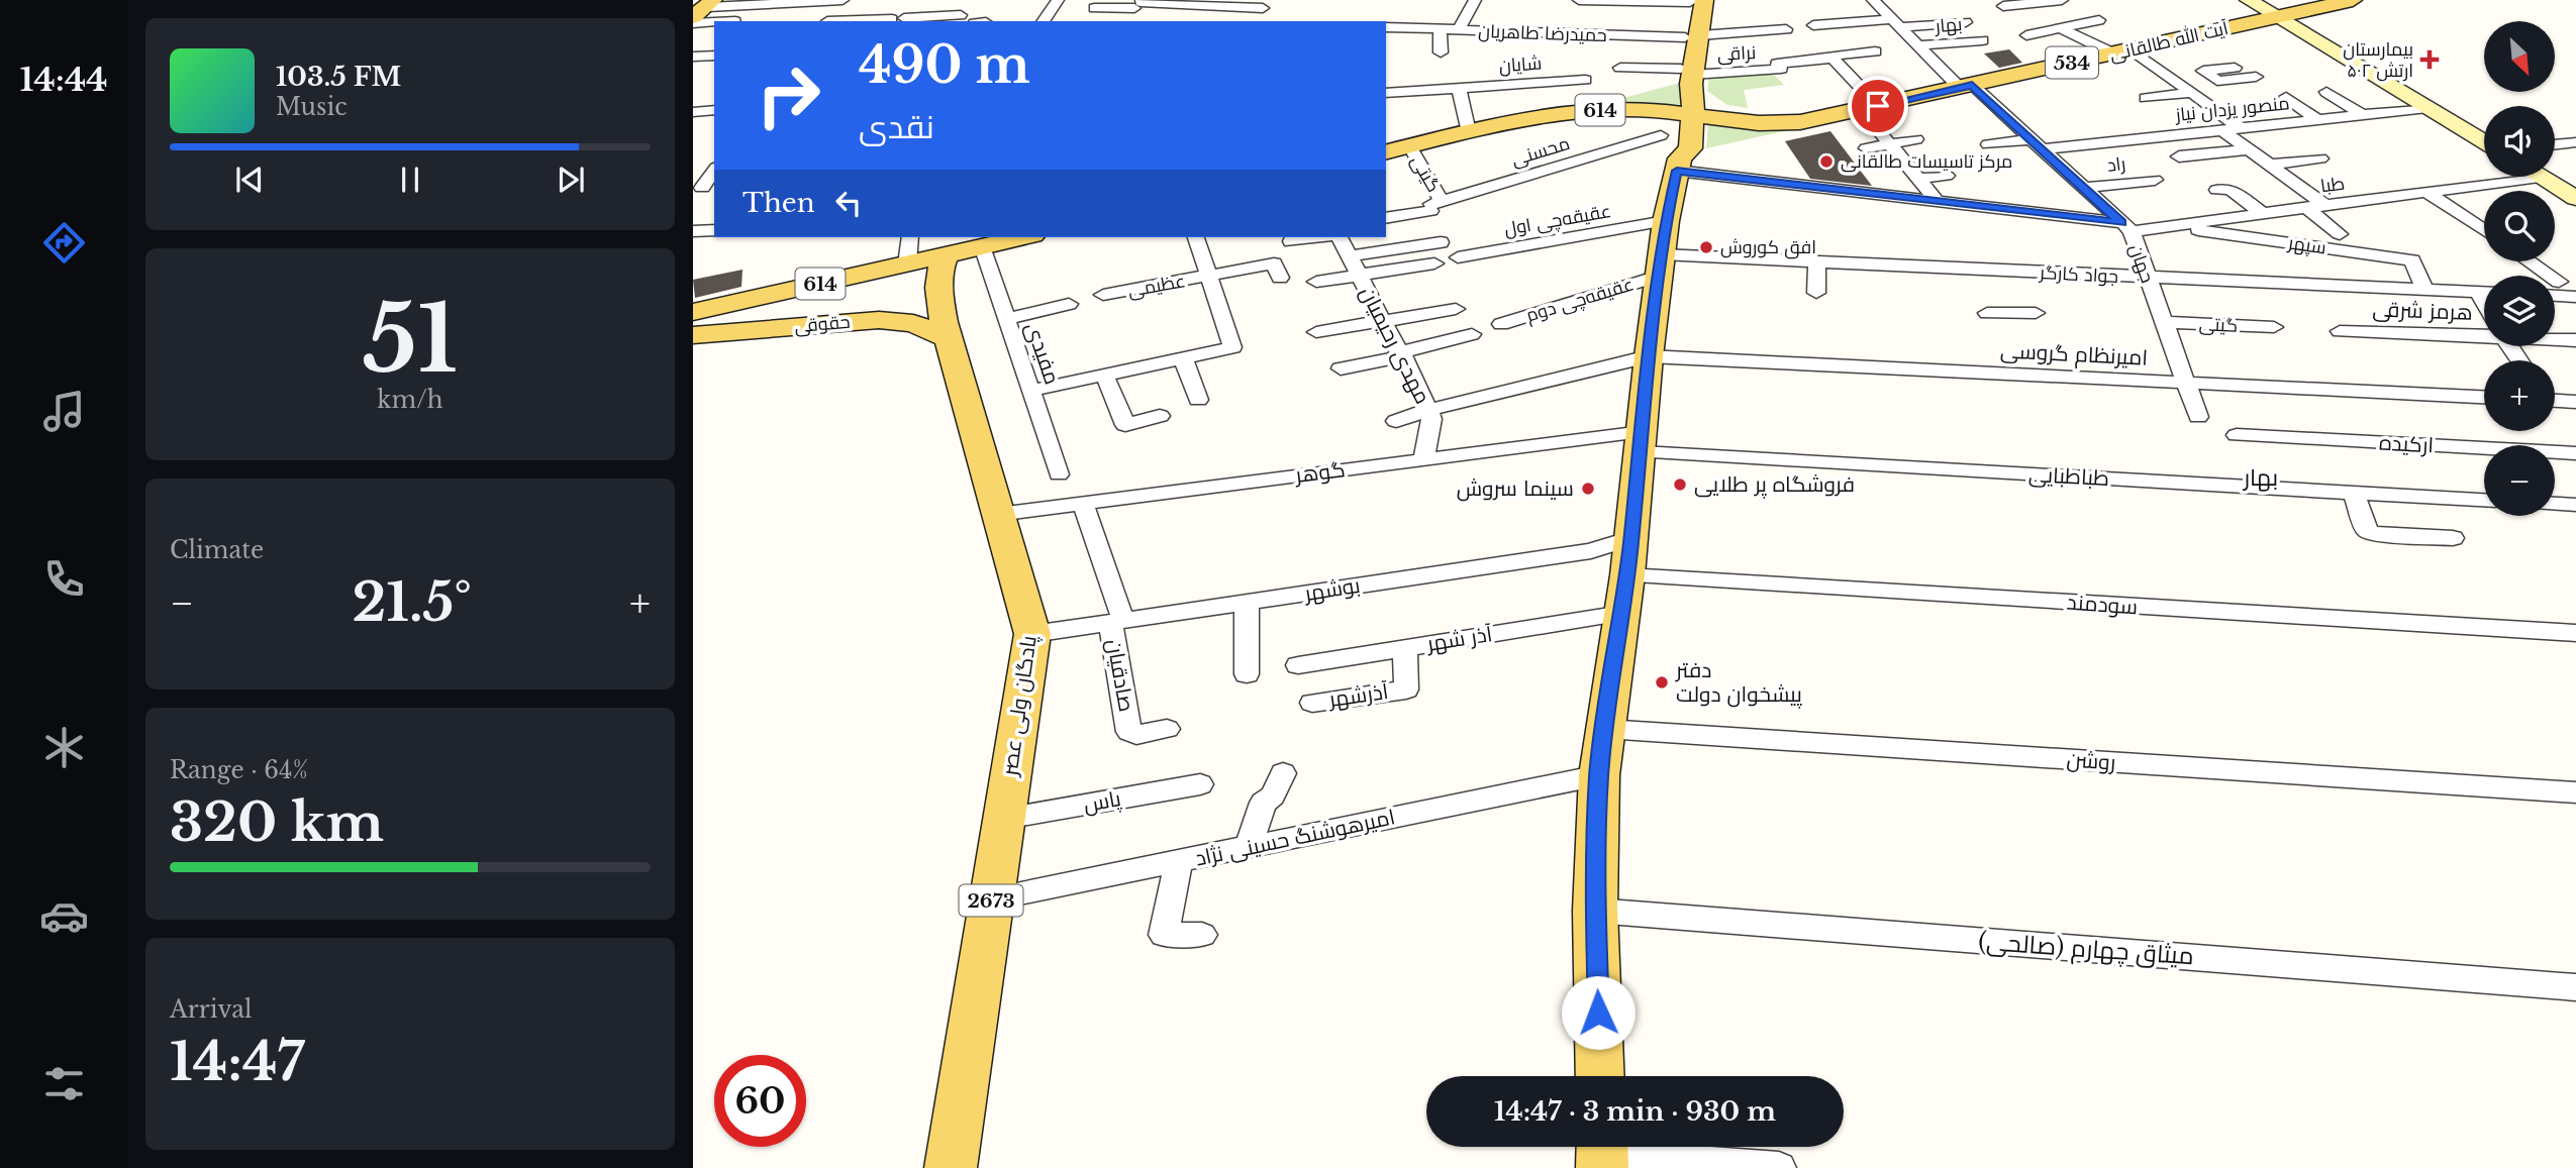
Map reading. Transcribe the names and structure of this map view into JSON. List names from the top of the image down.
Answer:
{
  "streets": {
    "main road": [
      "آیت الله طالقانی",
      "534",
      "614",
      "حقوقی",
      "پادگان ولی عصر",
      "2673"
    ],
    "street": [
      "بهار",
      "حمیدرضا طاهریان",
      "نراقی",
      "شایان",
      "منصور یزدان نیاز",
      "محسنی",
      "راد",
      "گیتی",
      "طبا",
      "عقیقه‌چی اول",
      "سپهر",
      "جهان",
      "جواد کارگر",
      "عظیمی",
      "عقیقه‌چی دوم",
      "هرمز شرقی",
      "مهدی رحیمیان",
      "مفیدی",
      "امیرنظام گروسی",
      "ارکیده",
      "گوهر",
      "طباطبایی",
      "بوشهر",
      "سودمند",
      "آذر شهر",
      "صادقیان",
      "آذرشهر",
      "روشن",
      "پاس",
      "امیرهوشنگ حسینی نژاد",
      "میثاق چهارم (صالحی)"
    ]
  },
  "crossings": [
    ["بهار", "جهان"],
    ["آیت الله طالقانی", "614"],
    ["آیت الله طالقانی", "جهان"],
    ["منصور یزدان نیاز", "جهان"],
    ["614", "گیتی"],
    ["614", "مفیدی"],
    ["614", "پادگان ولی عصر"],
    ["محسنی", "گیتی"],
    ["راد", "جهان"],
    ["گیتی", "جهان"],
    ["طبا", "سپهر"],
    ["طبا", "جهان"],
    ["سپهر", "جواد کارگر"],
    ["جهان", "جواد کارگر"],
    ["جهان", "امیرنظام گروسی"],
    ["جواد کارگر", "عقیقه‌چی دوم"],
    ["حقوقی", "پادگان ولی عصر"],
    ["مهدی رحیمیان", "امیرنظام گروسی"],
    ["مهدی رحیمیان", "گوهر"],
    ["گوهر", "طباطبایی"],
    ["گوهر", "پادگان ولی عصر"],
    ["بوشهر", "صادقیان"],
    ["بوشهر", "پادگان ولی عصر"],
    ["آذر شهر", "آذرشهر"],
    ["پادگان ولی عصر", "پاس"],
    ["پادگان ولی عصر", "امیرهوشنگ حسینی نژاد"]
  ],
  "districts": ["بهار"],
  "places": {
    "health": ["بیمارستان ۵۰۲ ارتش"],
    "other": [
      "مرکز تاسیسات طالقانی",
      "افق کوروش",
      "فروشگاه پر طلایی",
      "سینما سروش",
      "دفتر پیشخوان دولت"
    ]
  },
  "north": "bottom right",
  "page": {
    "tabs": "14:44",
    "map_buttons": ["+", "−"],
    "turn": ["490 m", "نقدی"],
    "song": ["103.5 FM", "Music"],
    "then": "Then",
    "tile": [
      ["51", "km/h"],
      "Climate",
      ["Range · 64%", "320 km"],
      ["Arrival", "14:47"]
    ],
    "heat": ["−", "21.5°", "+"],
    "limit": "60",
    "trip": "14:47 · 3 min · 930 m"
  }
}
